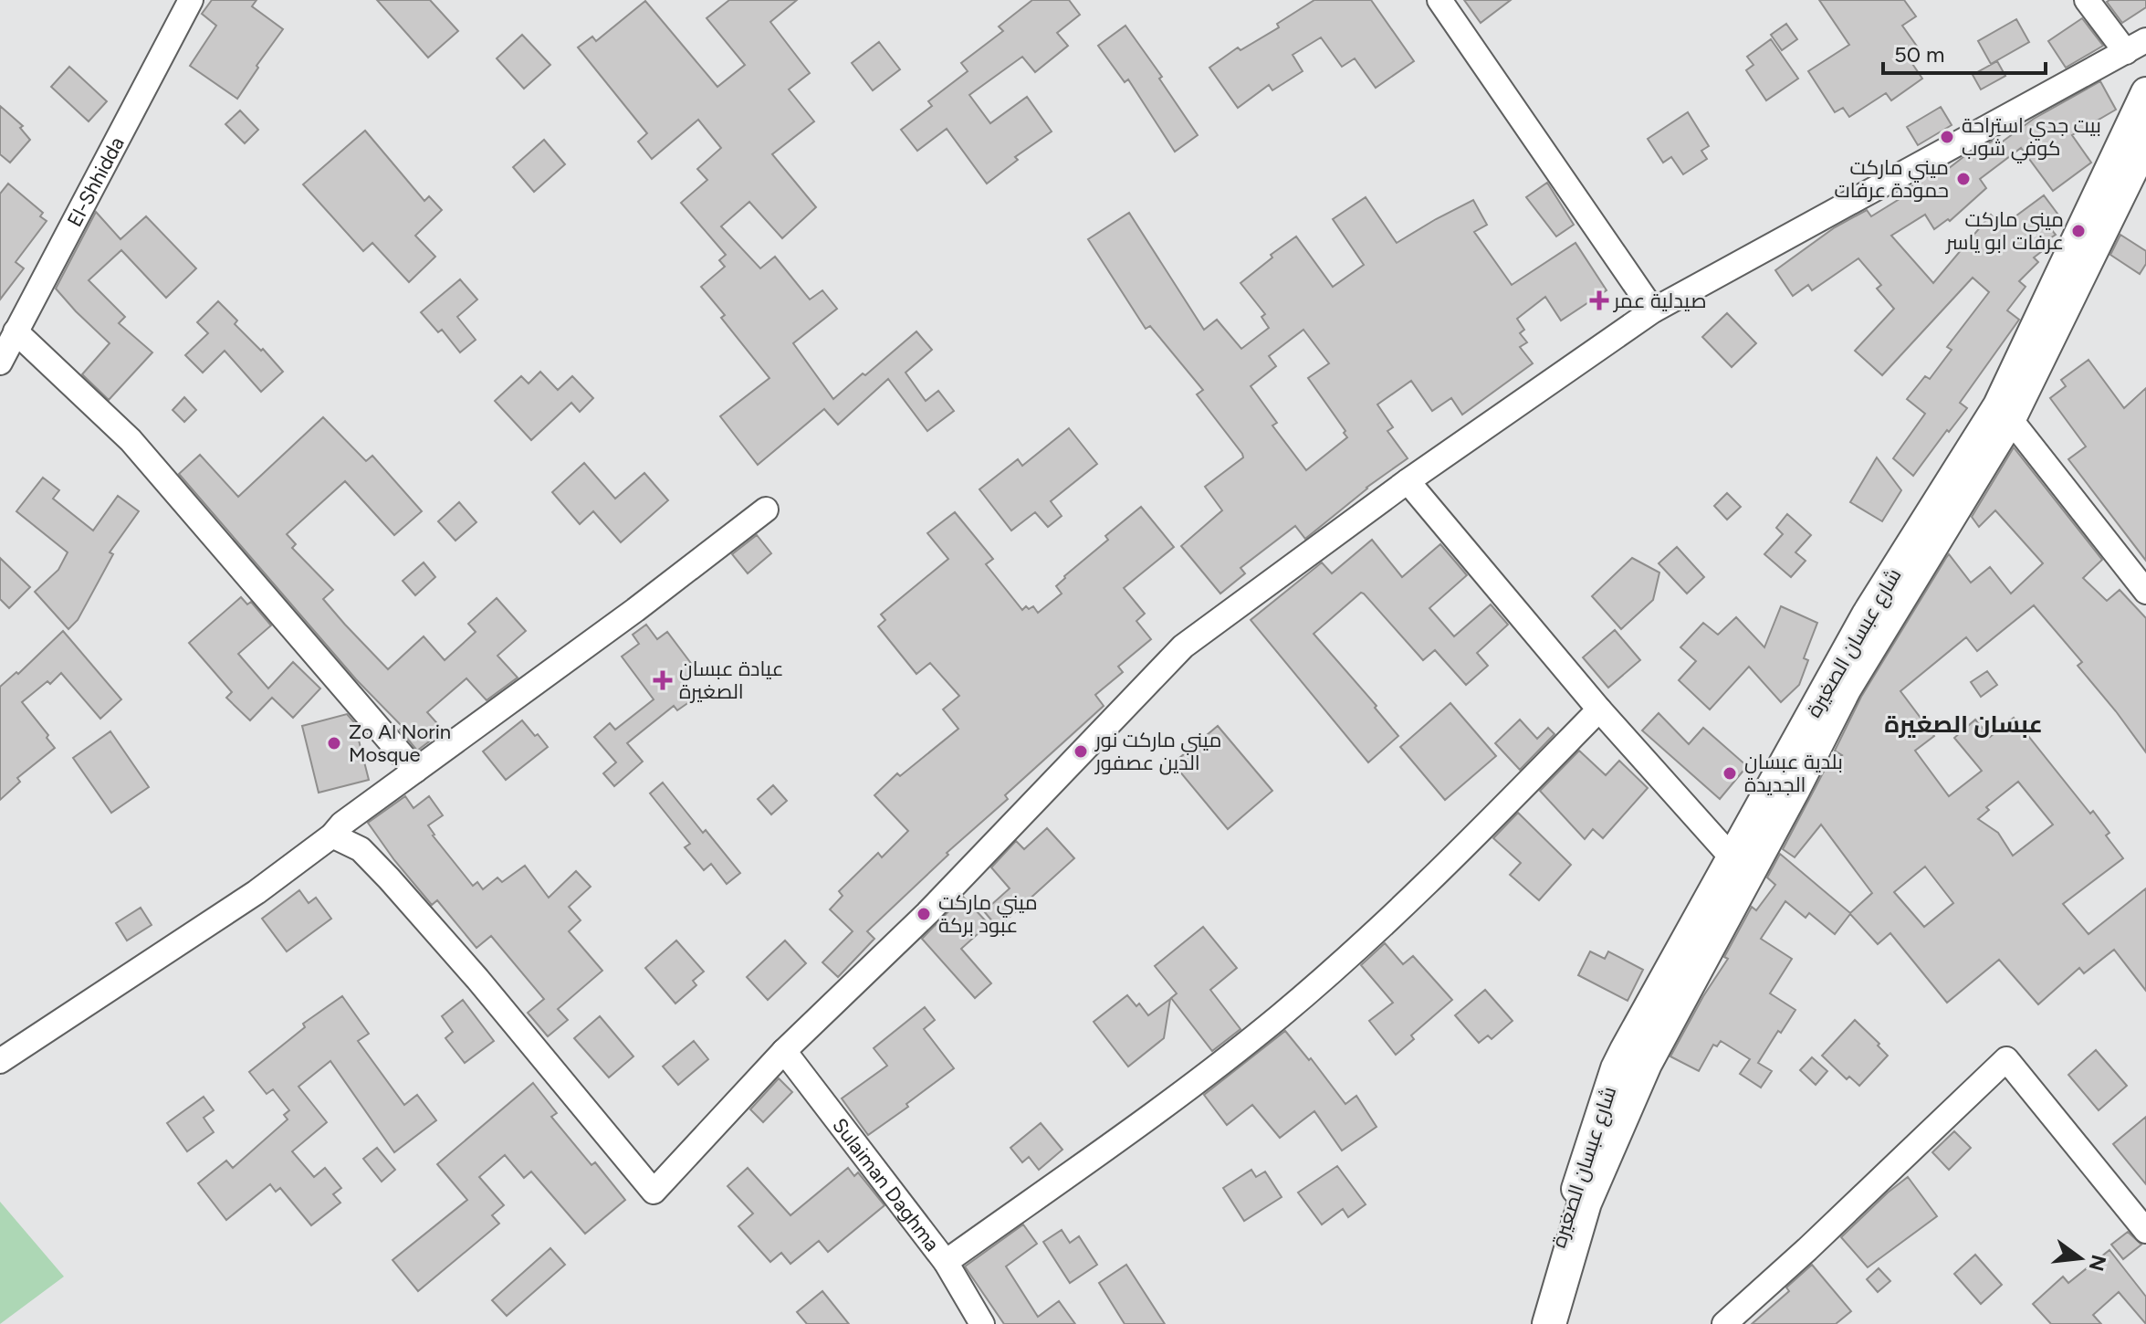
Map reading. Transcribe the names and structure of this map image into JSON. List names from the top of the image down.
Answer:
{
  "streets": {
    "main road": ["شارع عبسان الصغيرة"],
    "street": ["El-Shhidda", "Sulaiman Daghma"]
  },
  "districts": ["عبسان الصغيرة"],
  "places": {
    "other": [
      "بيت جدي استراحة كوفي شوب",
      "ميني ماركت حمودة عرفات",
      "ميني ماركت عرفات ابو ياسر",
      "Zo Al Norin Mosque",
      "ميني ماركت نور الدين عصفور",
      "بلدية عبسان الجديدة",
      "ميني ماركت عبود بركة"
    ],
    "health": ["صيدلية عمر", "عيادة عبسان الصغيرة"]
  },
  "scale_bar": "50 m",
  "north": "right"
}
